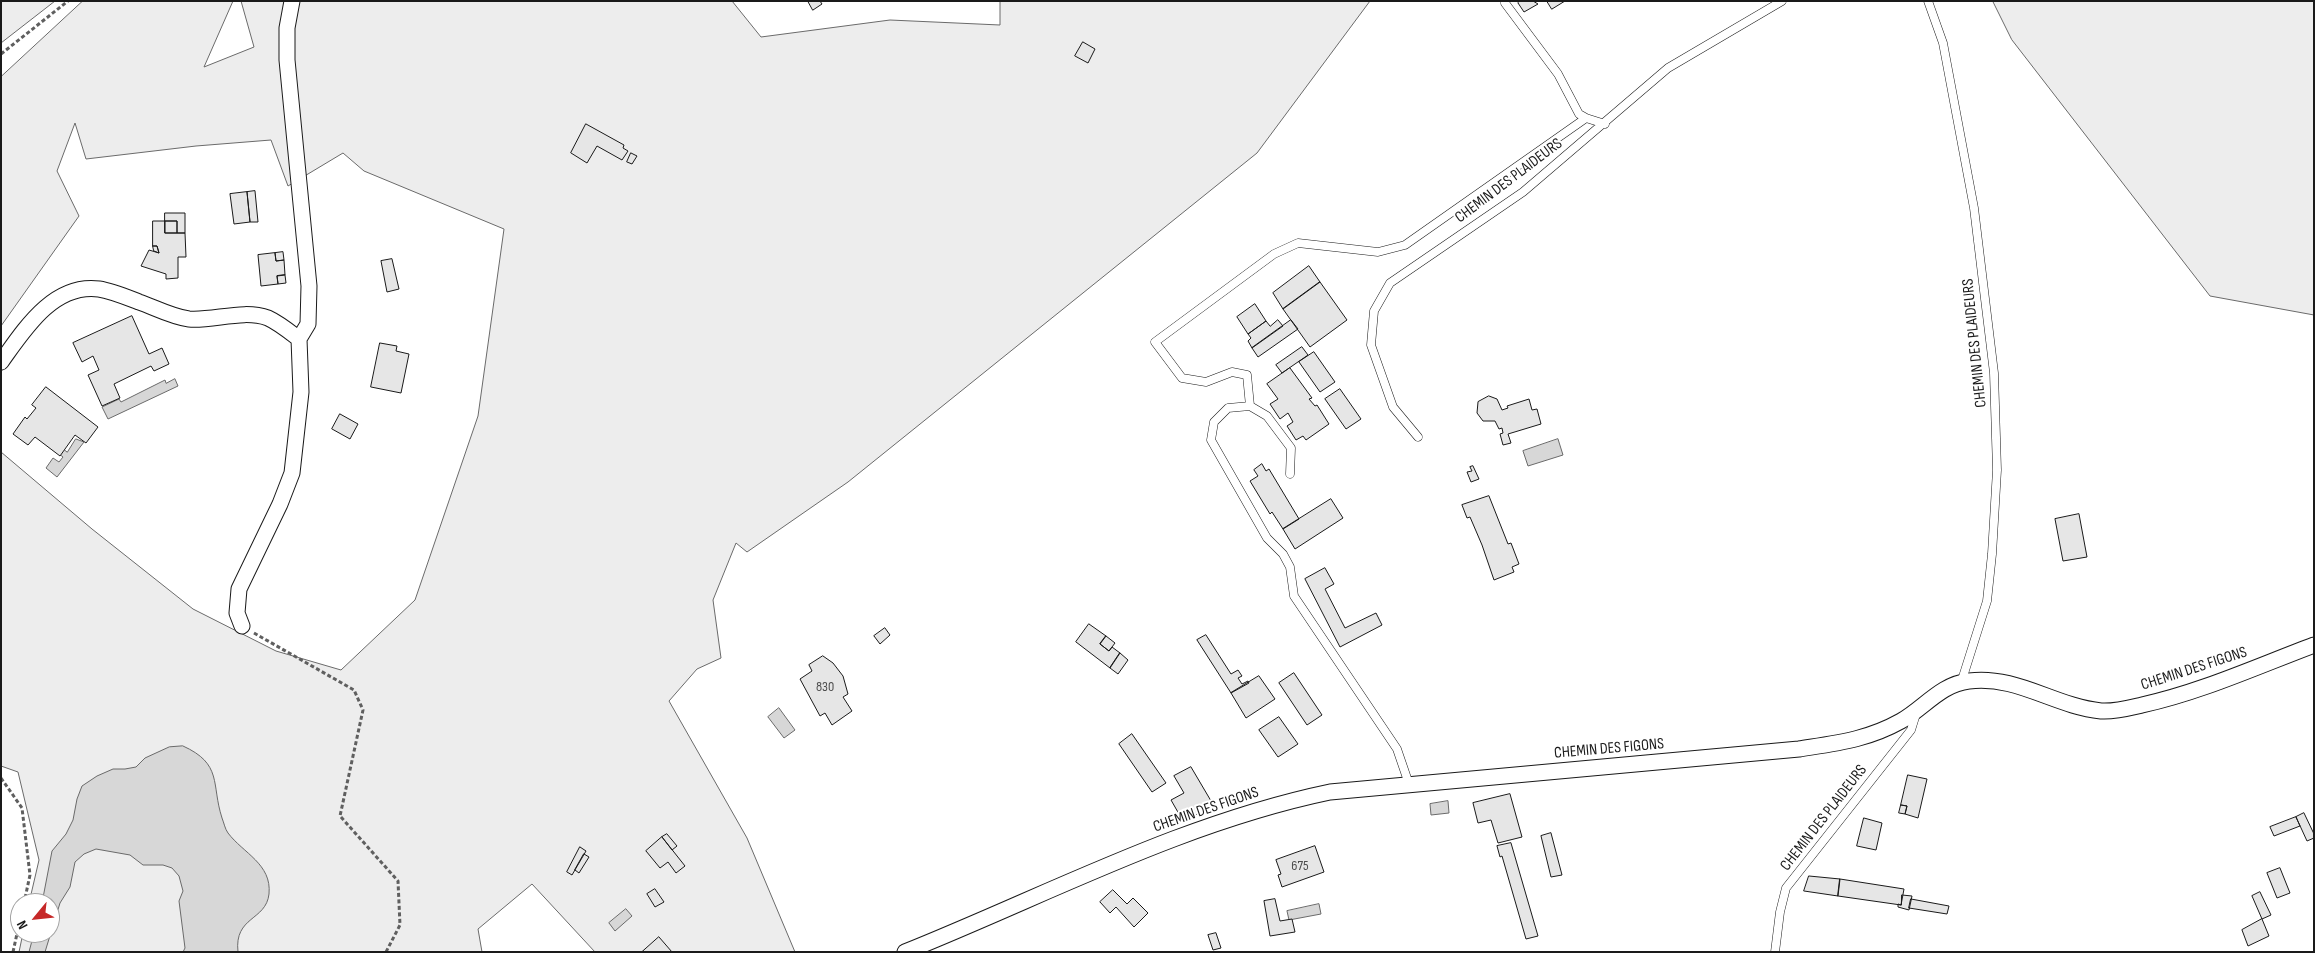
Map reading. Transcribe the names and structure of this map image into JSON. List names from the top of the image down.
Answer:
{
  "streets": {
    "street": ["CHEMIN DES FIGONS"],
    "lane": ["CHEMIN DES PLAIDEURS"]
  },
  "crossings": [
    ["CHEMIN DES PLAIDEURS", "CHEMIN DES FIGONS"]
  ],
  "house_numbers": ["830", "675"],
  "north": "bottom left"
}
